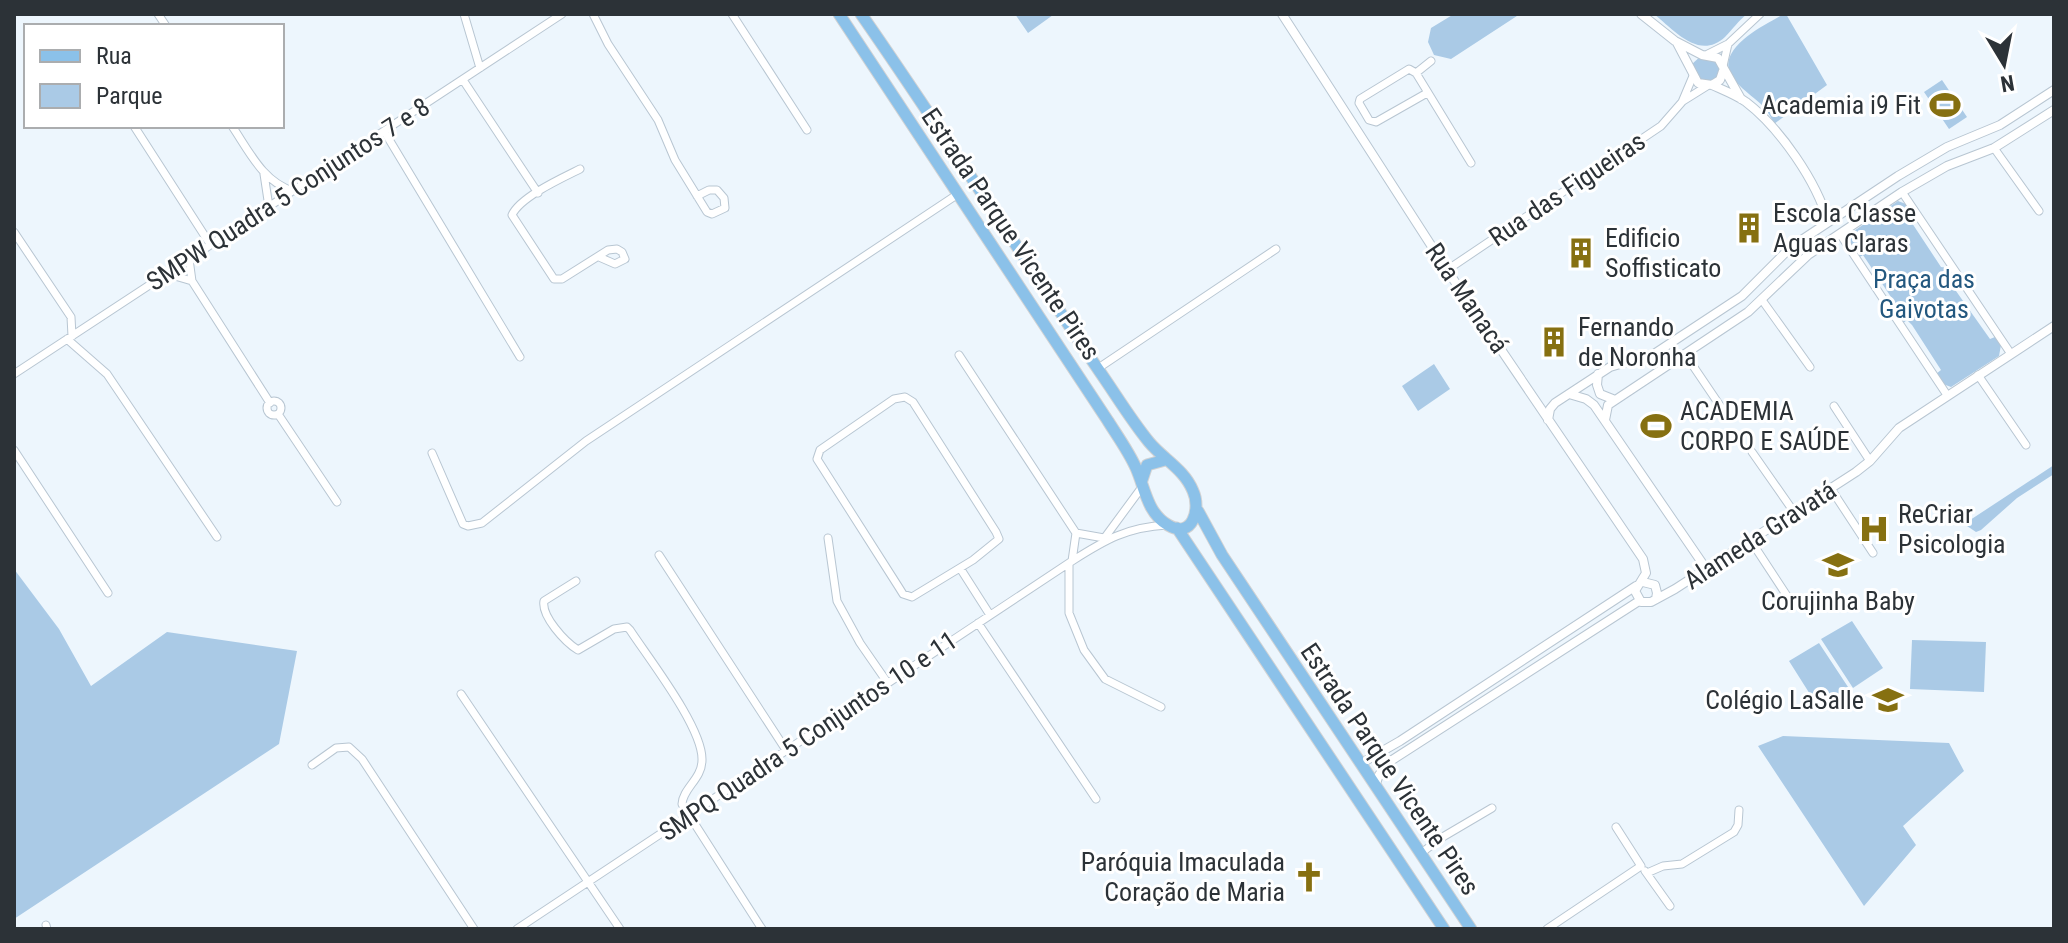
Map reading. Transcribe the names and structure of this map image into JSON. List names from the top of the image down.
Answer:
{
  "streets": {
    "main road": ["Estrada Parque Vicente Pires"],
    "street": [
      "Rua das Figueiras",
      "SMPW Quadra 5 Conjuntos 7 e 8",
      "Rua Manacá",
      "Alameda Gravatá",
      "SMPQ Quadra 5 Conjuntos 10 e 11"
    ]
  },
  "crossings": [
    ["Rua das Figueiras", "Rua Manacá"],
    ["Estrada Parque Vicente Pires", "SMPQ Quadra 5 Conjuntos 10 e 11"],
    ["Rua Manacá", "Alameda Gravatá"]
  ],
  "parks": ["Praça das Gaivotas"],
  "places": {
    "sports": ["Academia i9 Fit", "ACADEMIA CORPO E SAÚDE"],
    "building": ["Escola Classe Aguas Claras", "Edificio Soffisticato", "Fernando de Noronha"],
    "hospital": ["ReCriar Psicologia"],
    "school or university": ["Corujinha Baby", "Colégio LaSalle"],
    "church": ["Paróquia Imaculada Coração de Maria"]
  },
  "legend": ["Rua", "Parque"],
  "north": "bottom"
}
